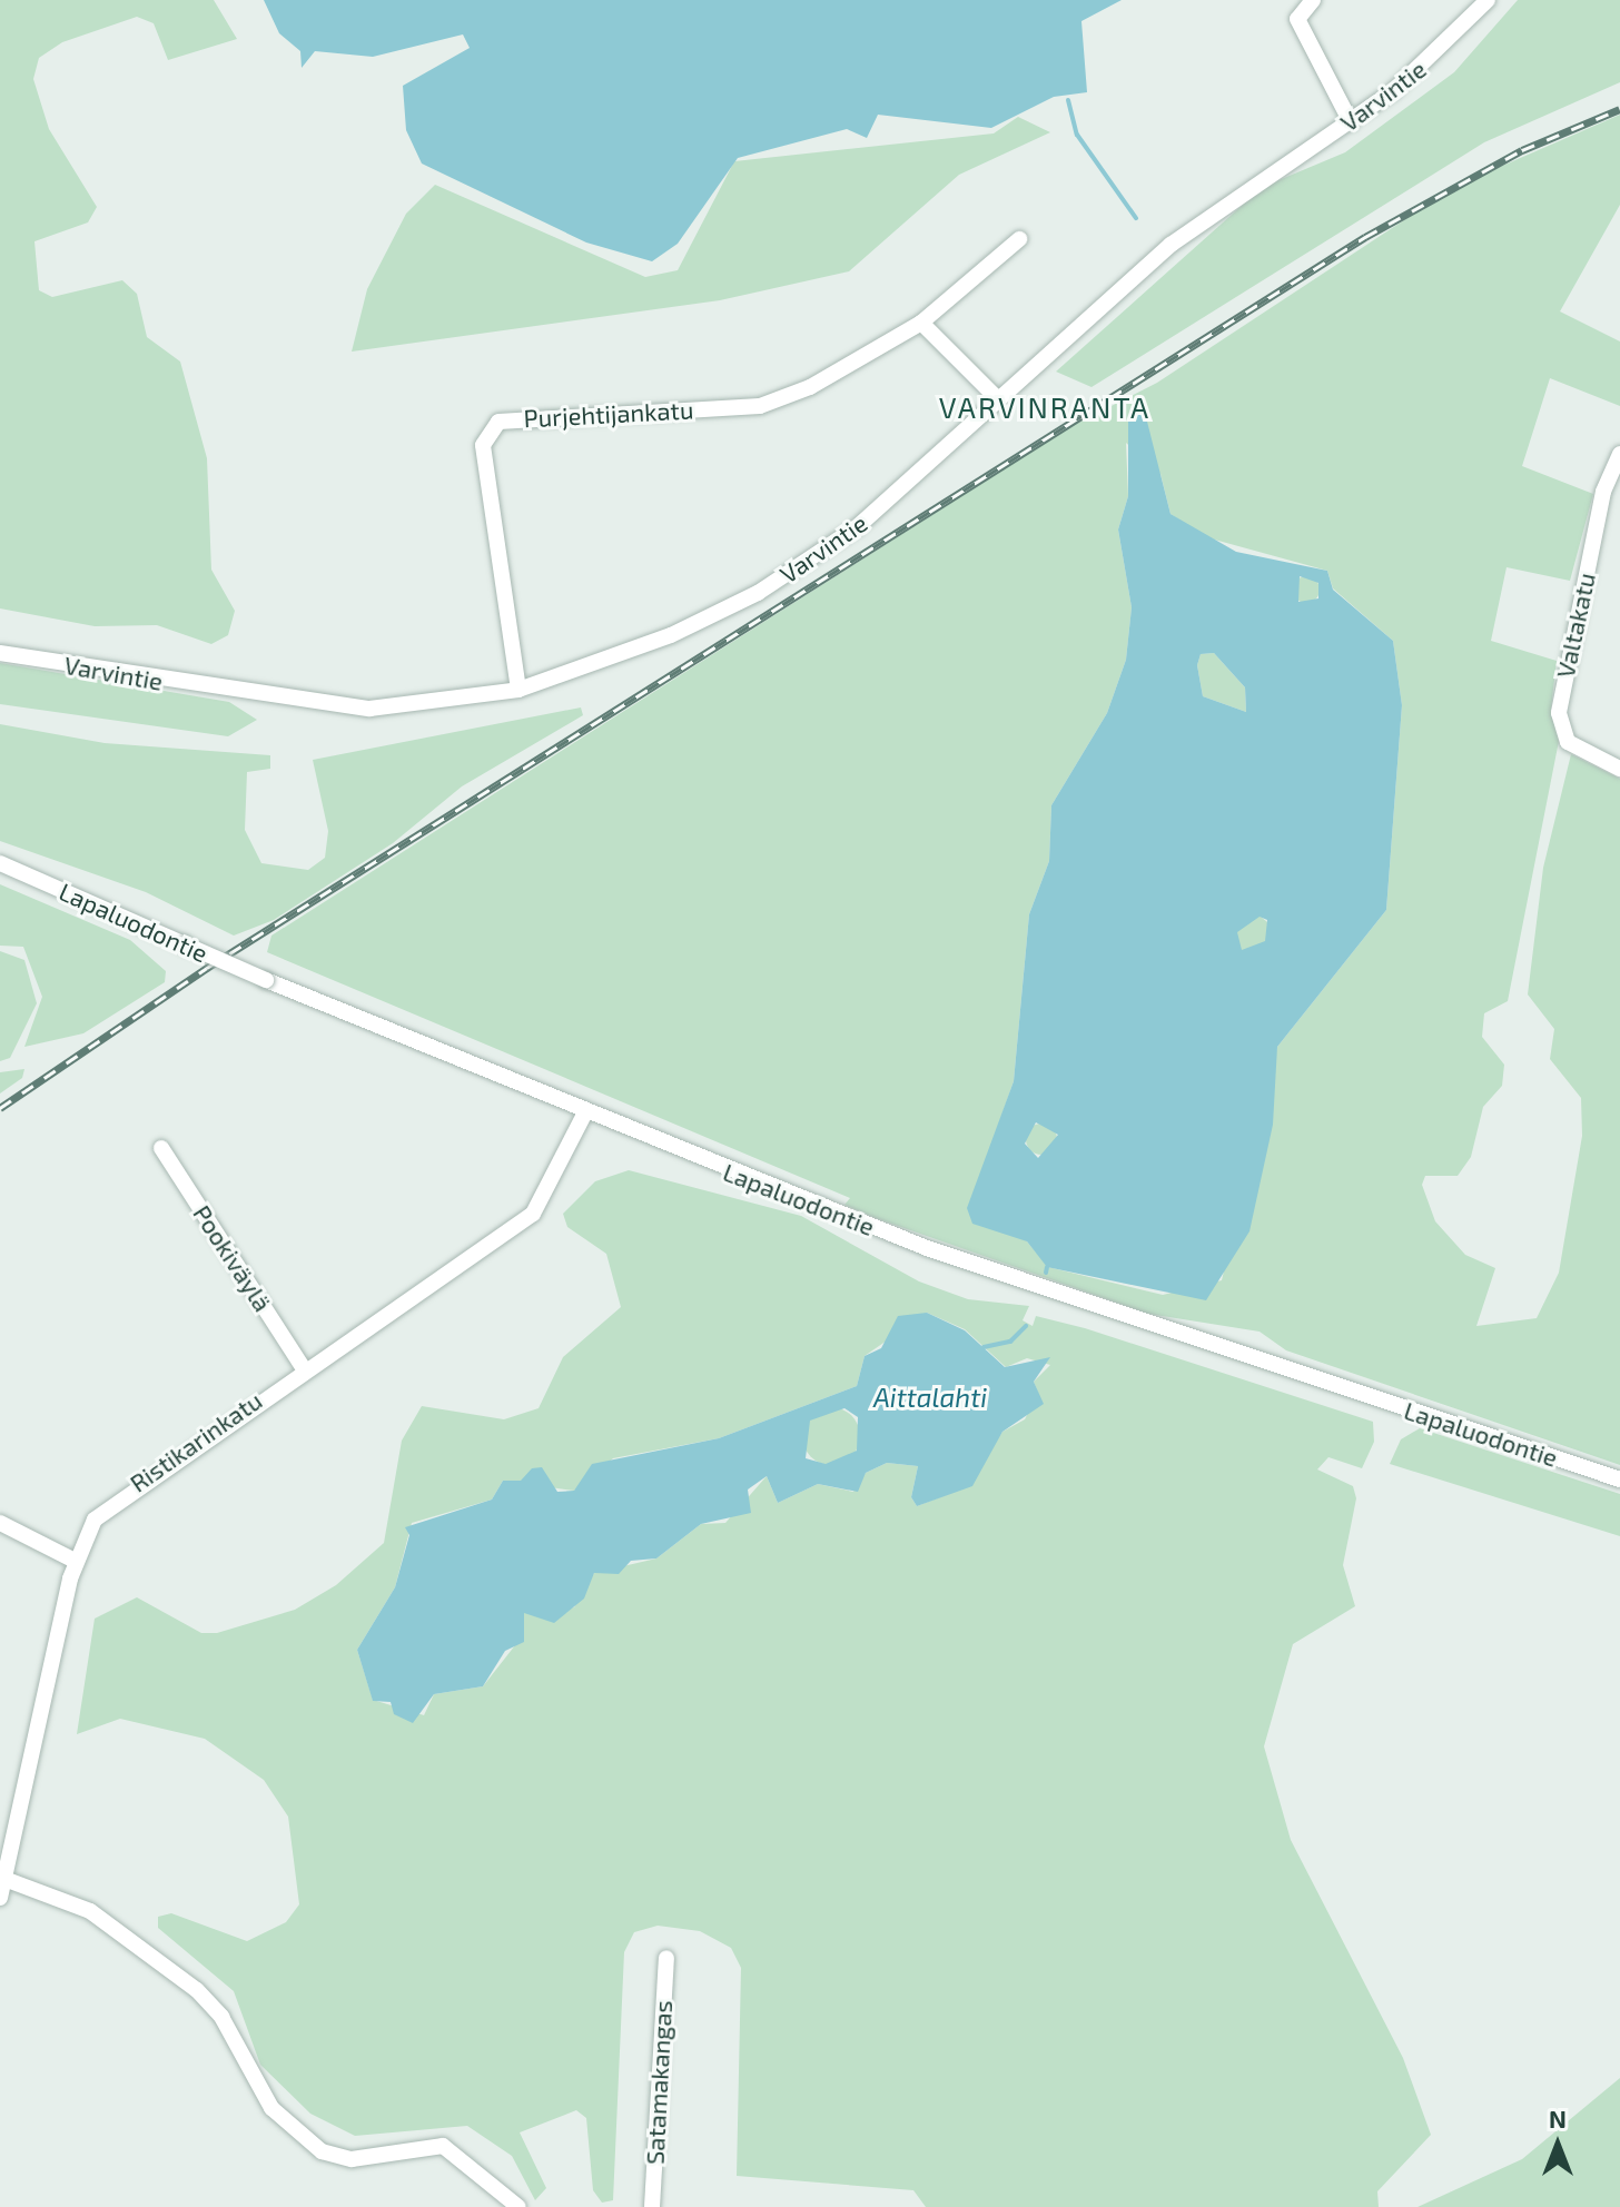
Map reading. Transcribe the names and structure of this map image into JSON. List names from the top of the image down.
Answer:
{
  "streets": {
    "street": [
      "Varvintie",
      "Purjehtijankatu",
      "Valtakatu",
      "Lapaluodontie",
      "Pookiväylä",
      "Ristikarinkatu",
      "Satamakangas"
    ]
  },
  "crossings": [
    ["Varvintie", "Purjehtijankatu"],
    ["Lapaluodontie", "Ristikarinkatu"],
    ["Pookiväylä", "Ristikarinkatu"]
  ],
  "districts": ["VARVINRANTA"],
  "water": ["Aittalahti"],
  "north": "top"
}
